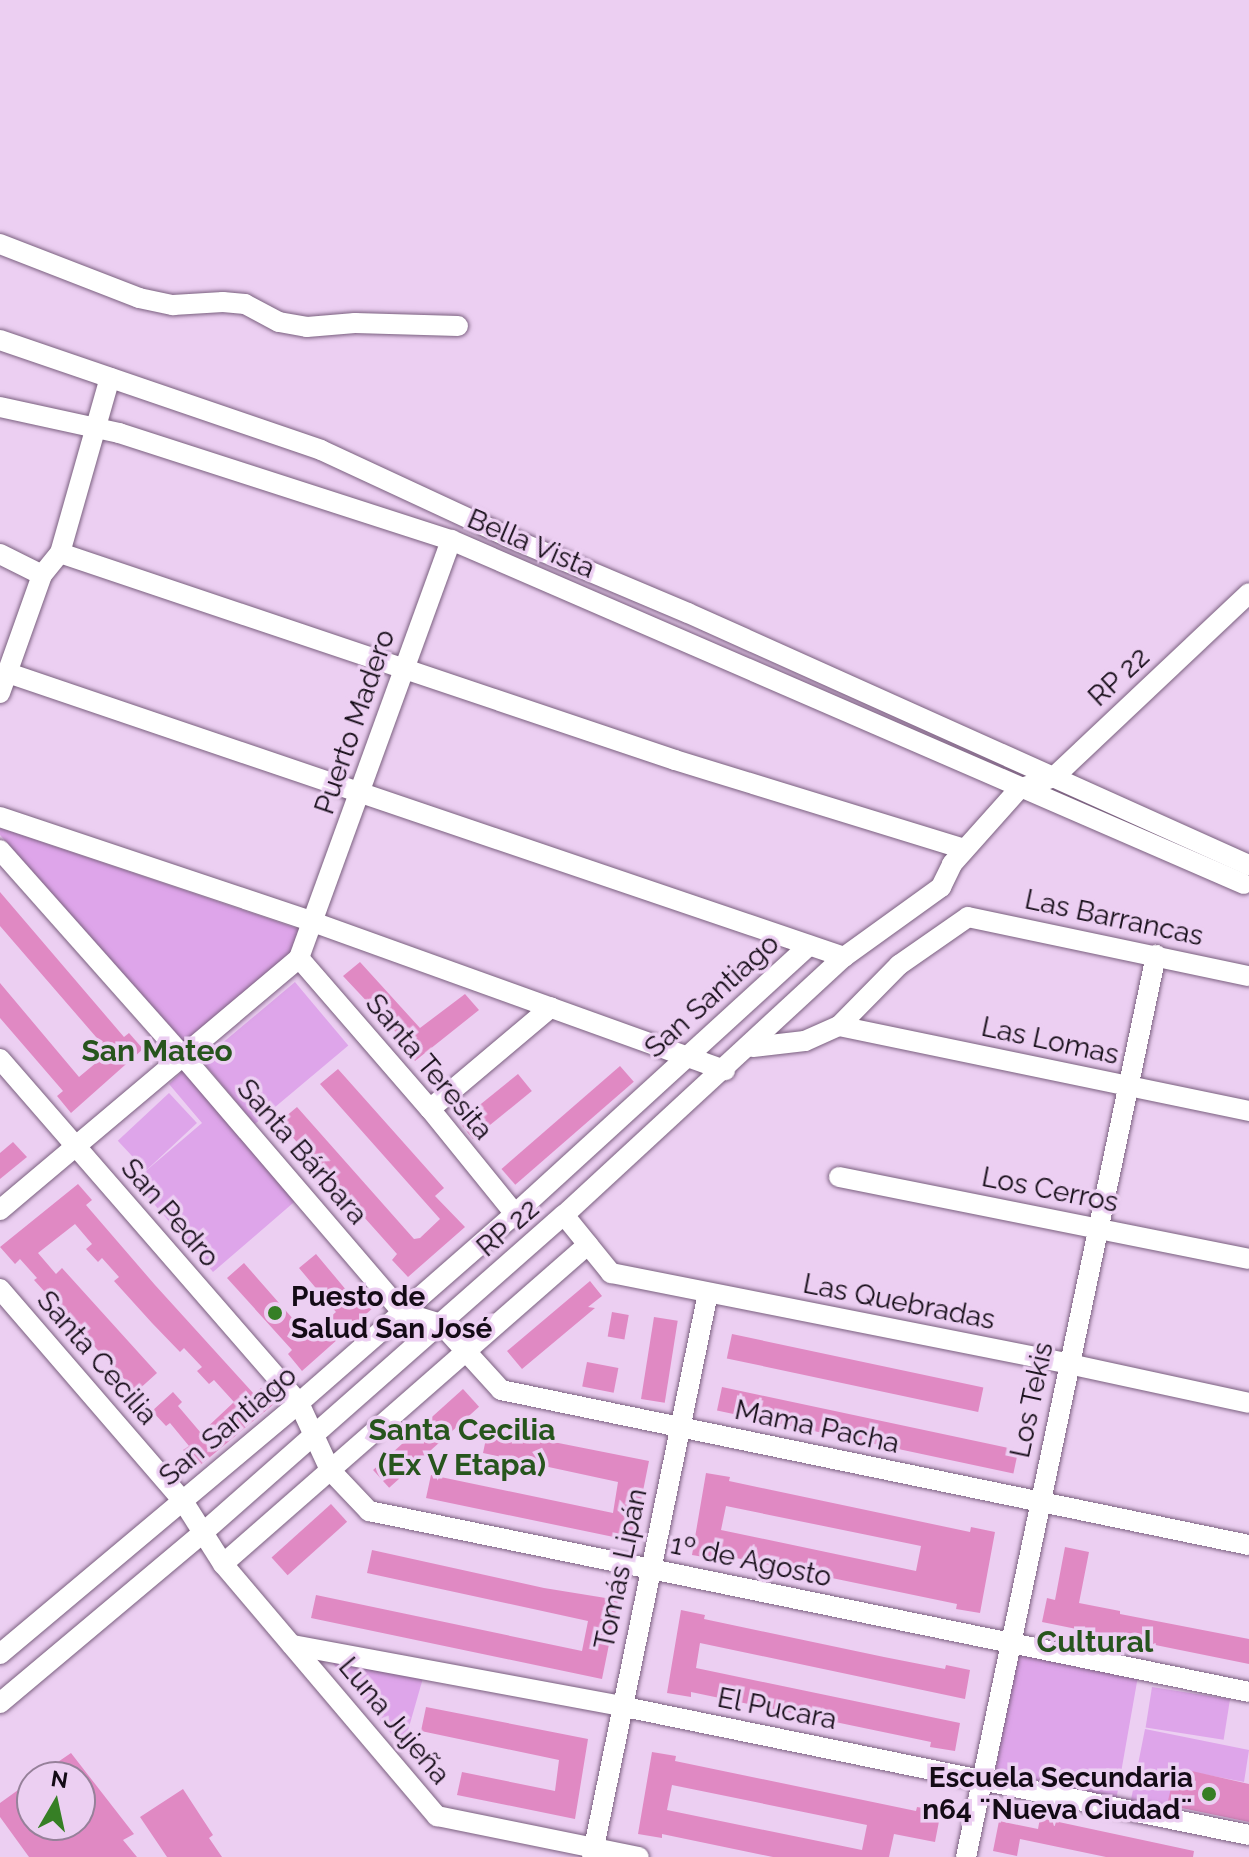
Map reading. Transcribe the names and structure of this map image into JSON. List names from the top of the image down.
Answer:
{
  "streets": {
    "street": [
      "Bella Vista",
      "RP 22",
      "Puerto Madero",
      "Las Barrancas",
      "San Santiago",
      "Las Lomas",
      "Santa Teresita",
      "Santa Bárbara",
      "Los Cerros",
      "San Pedro",
      "Las Quebradas",
      "Santa Cecilia",
      "Los Tekis",
      "Mama Pacha",
      "1º de Agosto",
      "Tomás Lipán",
      "El Pucara",
      "Luna Jujeña"
    ]
  },
  "crossings": [
    ["Bella Vista", "RP 22"],
    ["Bella Vista", "Puerto Madero"],
    ["RP 22", "Las Quebradas"],
    ["RP 22", "Mama Pacha"],
    ["RP 22", "1º de Agosto"],
    ["RP 22", "Luna Jujeña"],
    ["Puerto Madero", "Santa Teresita"],
    ["Las Barrancas", "Las Lomas"],
    ["Las Barrancas", "Los Tekis"],
    ["San Santiago", "Santa Teresita"],
    ["San Santiago", "Santa Bárbara"],
    ["San Santiago", "San Pedro"],
    ["San Santiago", "Santa Cecilia"],
    ["San Santiago", "1º de Agosto"],
    ["San Santiago", "Luna Jujeña"],
    ["Las Lomas", "Los Tekis"],
    ["Los Cerros", "Los Tekis"],
    ["San Pedro", "1º de Agosto"],
    ["Las Quebradas", "Los Tekis"],
    ["Las Quebradas", "Tomás Lipán"],
    ["Santa Cecilia", "Luna Jujeña"],
    ["Los Tekis", "Mama Pacha"],
    ["Los Tekis", "1º de Agosto"],
    ["Los Tekis", "El Pucara"],
    ["Mama Pacha", "Tomás Lipán"],
    ["1º de Agosto", "Tomás Lipán"],
    ["Tomás Lipán", "El Pucara"],
    ["Tomás Lipán", "Luna Jujeña"],
    ["El Pucara", "Luna Jujeña"]
  ],
  "districts": ["San Mateo", "Santa Cecilia (Ex V Etapa)", "Cultural"],
  "places": ["Puesto de Salud San José", "Escuela Secundaria n64 ¨Nueva Ciudad¨"],
  "north": "top"
}
